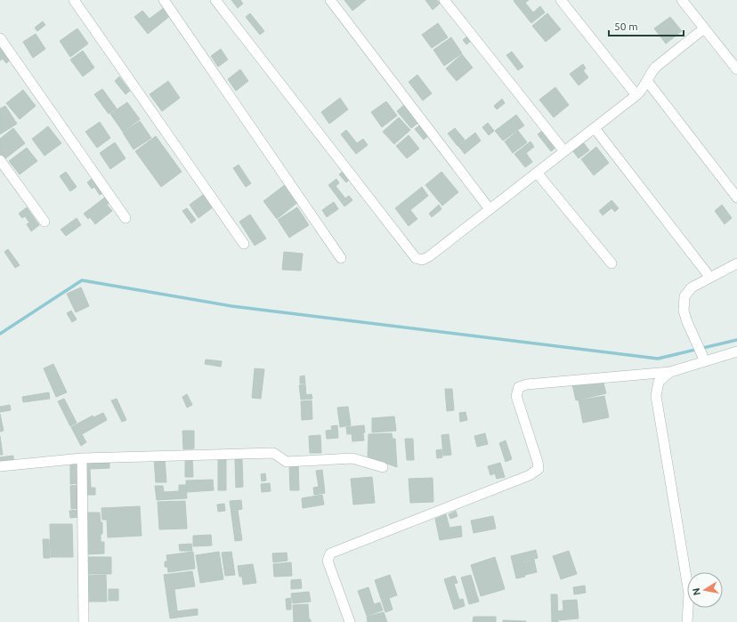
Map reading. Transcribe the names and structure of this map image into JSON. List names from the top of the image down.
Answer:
{
  "scale_bar": "50 m",
  "north": "left"
}
